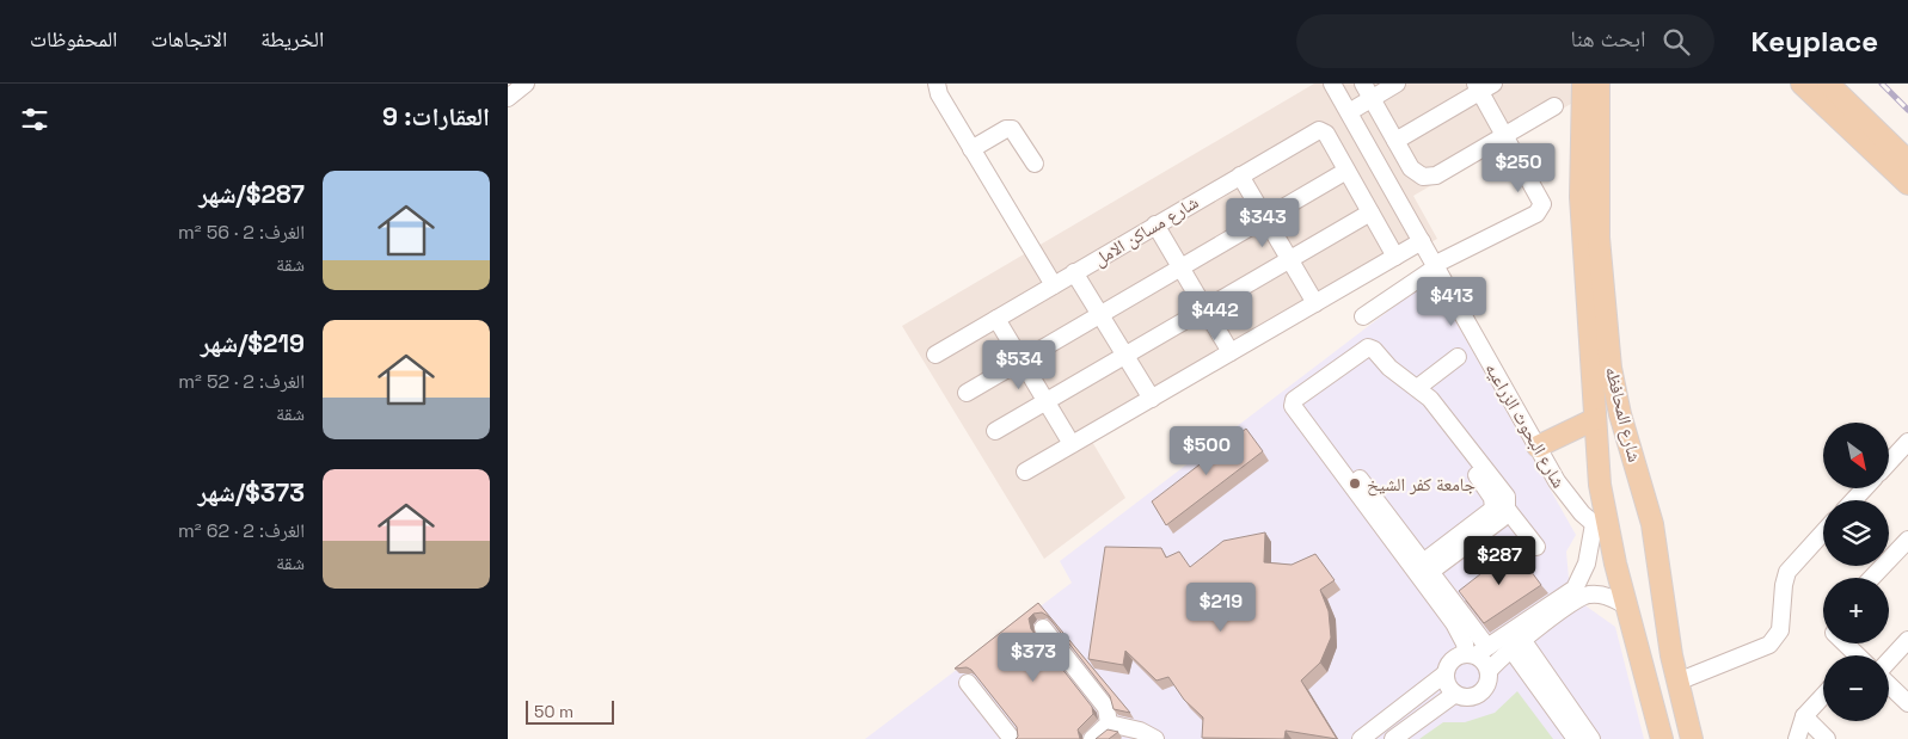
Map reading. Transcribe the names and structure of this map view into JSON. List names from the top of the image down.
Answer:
{
  "streets": {
    "main road": ["شارع المحافظه"],
    "street": ["شارع مساكن الامل", "شارع البحوث الزراعيه"]
  },
  "crossings": [
    ["شارع المحافظه", "شارع البحوث الزراعيه"]
  ],
  "places": ["جامعة كفر الشيخ"],
  "scale_bar": "50 m",
  "north": "bottom right",
  "page": {
    "header": "Keyplace",
    "search": "ابحث هنا",
    "nav": ["الخريطة", "الاتجاهات", "المحفوظات"],
    "heading": "العقارات: 9",
    "price": [
      "$250",
      "$343",
      "$413",
      "$442",
      "$534",
      "$500",
      "$287",
      "$219",
      "$373"
    ],
    "list": [
      {
        "name": "$287/شهر",
        "note": "الغرف: 2 · 56 m² · شقة"
      },
      {
        "name": "$219/شهر",
        "note": "الغرف: 2 · 52 m² · شقة"
      },
      {
        "name": "$373/شهر",
        "note": "الغرف: 2 · 62 m² · شقة"
      }
    ],
    "map_buttons": ["+", "−"],
    "scale": "50 m"
  }
}
